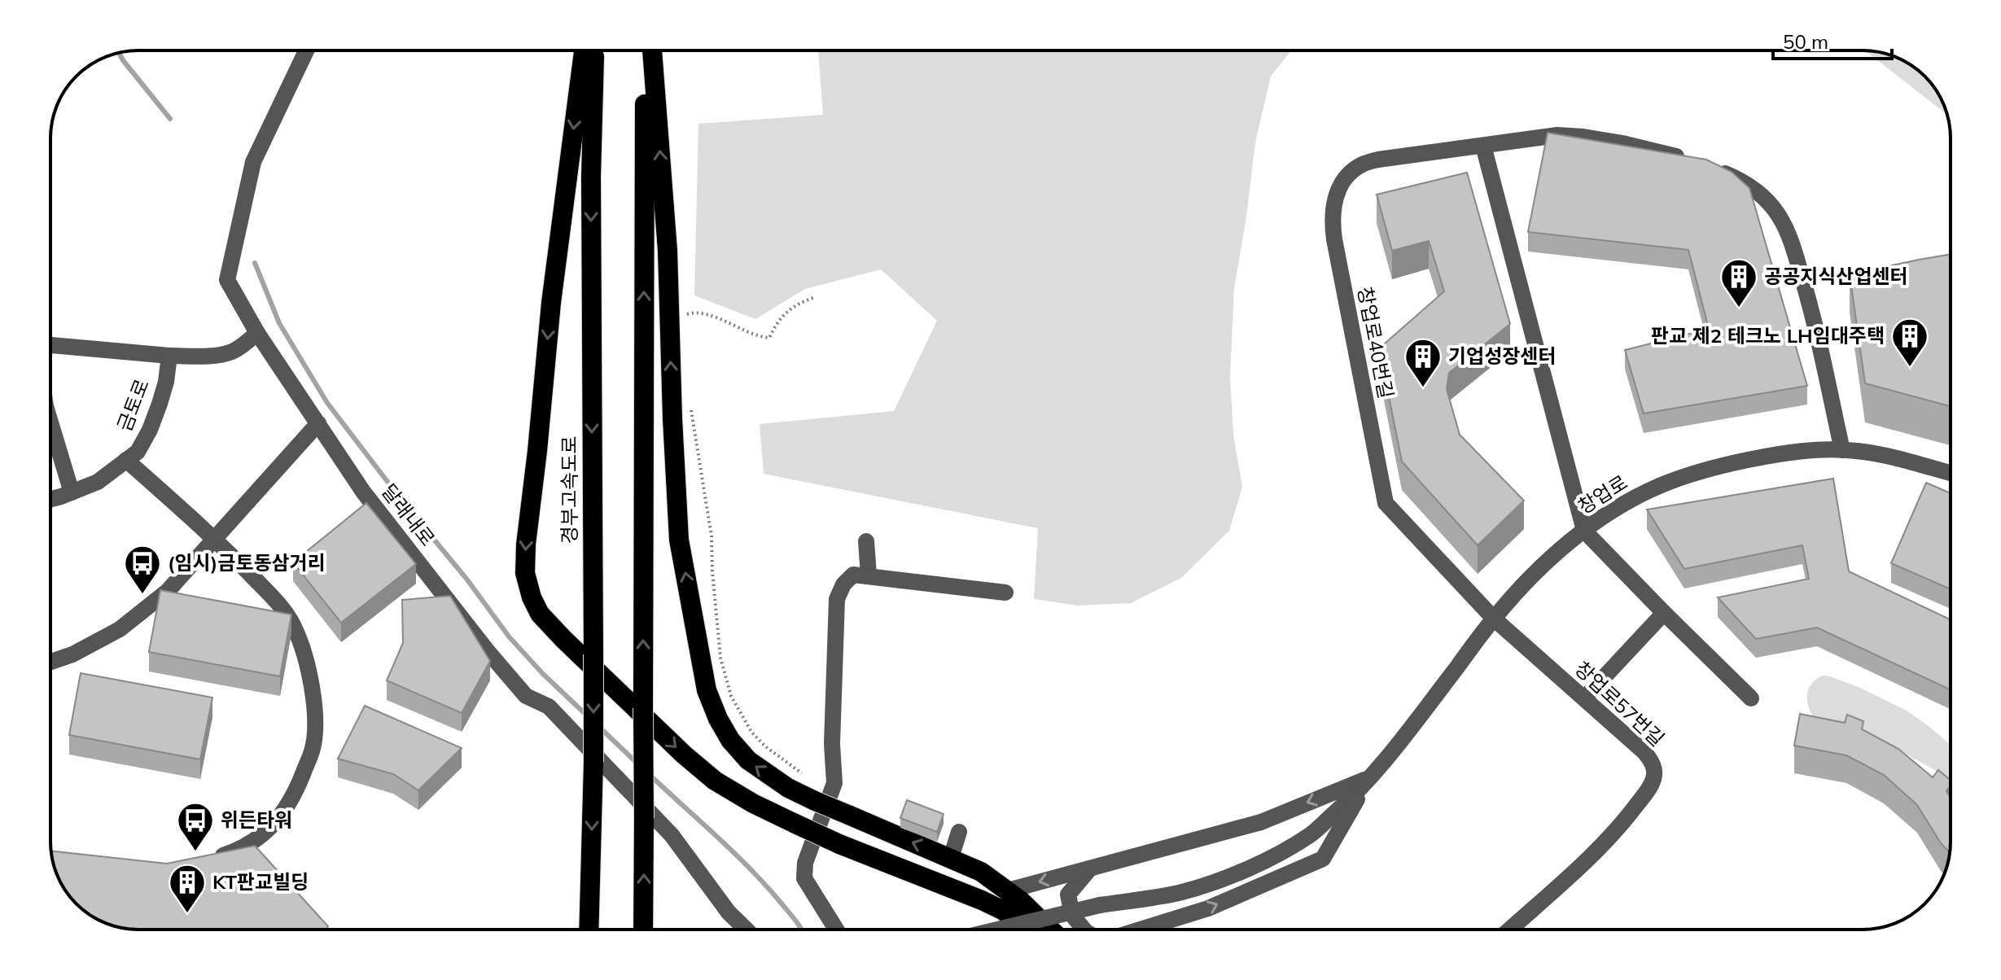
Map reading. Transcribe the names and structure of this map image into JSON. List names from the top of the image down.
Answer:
{
  "streets": {
    "highway": ["경부고속도로"],
    "street": [
      "창업로40번길",
      "금토로",
      "창업로",
      "달래내로",
      "창업로57번길"
    ]
  },
  "crossings": [
    ["창업로40번길", "창업로"],
    ["창업로40번길", "창업로57번길"],
    ["창업로", "창업로57번길"]
  ],
  "places": {
    "building": [
      "공공지식산업센터",
      "판교 제2 테크노 LH임대주택",
      "기업성장센터",
      "KT판교빌딩"
    ],
    "bus stop": ["(임시)금토동삼거리", "위든타워"]
  },
  "scale_bar": "50 m"
}
